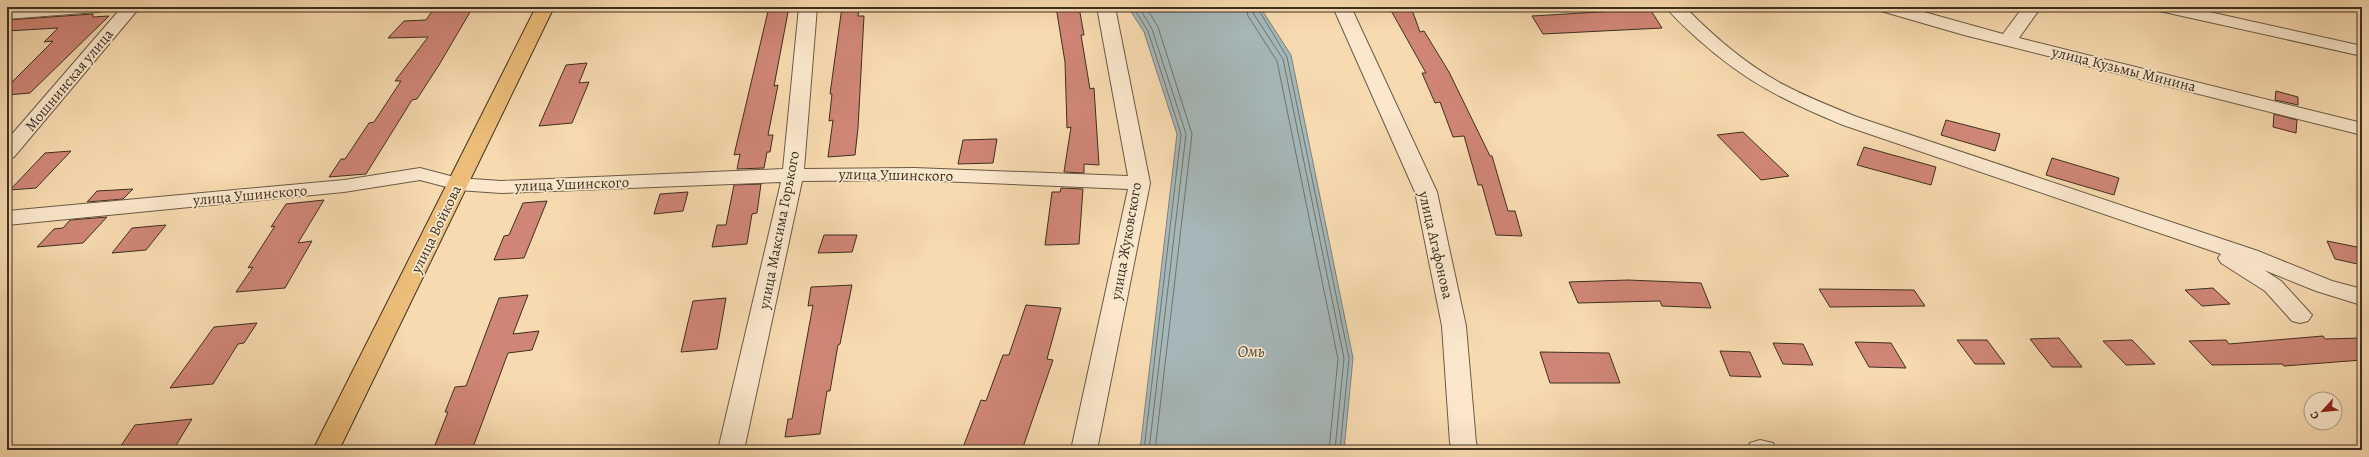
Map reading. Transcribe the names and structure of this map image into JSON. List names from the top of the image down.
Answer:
{
  "streets": {
    "main road": ["улица Войкова"],
    "street": [
      "улица Кузьмы Минина",
      "Мошнинская улица",
      "улица Ушинского",
      "улица Максима Горького",
      "улица Жуковского",
      "улица Агафонова"
    ]
  },
  "crossings": [
    ["улица Ушинского", "улица Войкова"],
    ["улица Ушинского", "улица Максима Горького"],
    ["улица Ушинского", "улица Жуковского"]
  ],
  "water": ["Омь"],
  "north": "bottom left"
}
